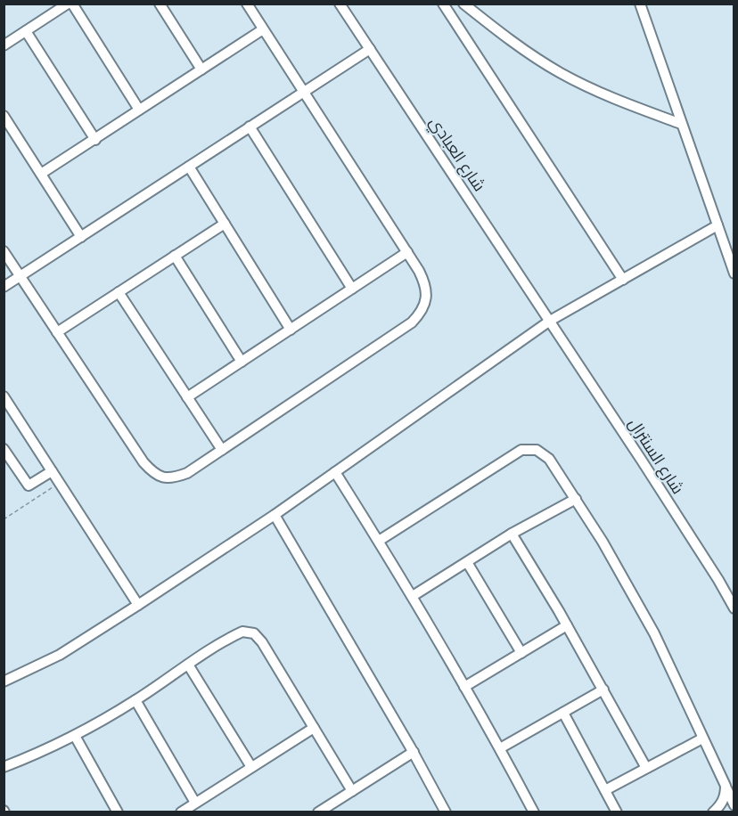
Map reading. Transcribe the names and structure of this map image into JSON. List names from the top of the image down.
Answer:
{
  "streets": {
    "street": ["شارع العبادي", "شارع السنترال"]
  },
  "crossings": [
    ["شارع العبادي", "شارع السنترال"]
  ]
}
